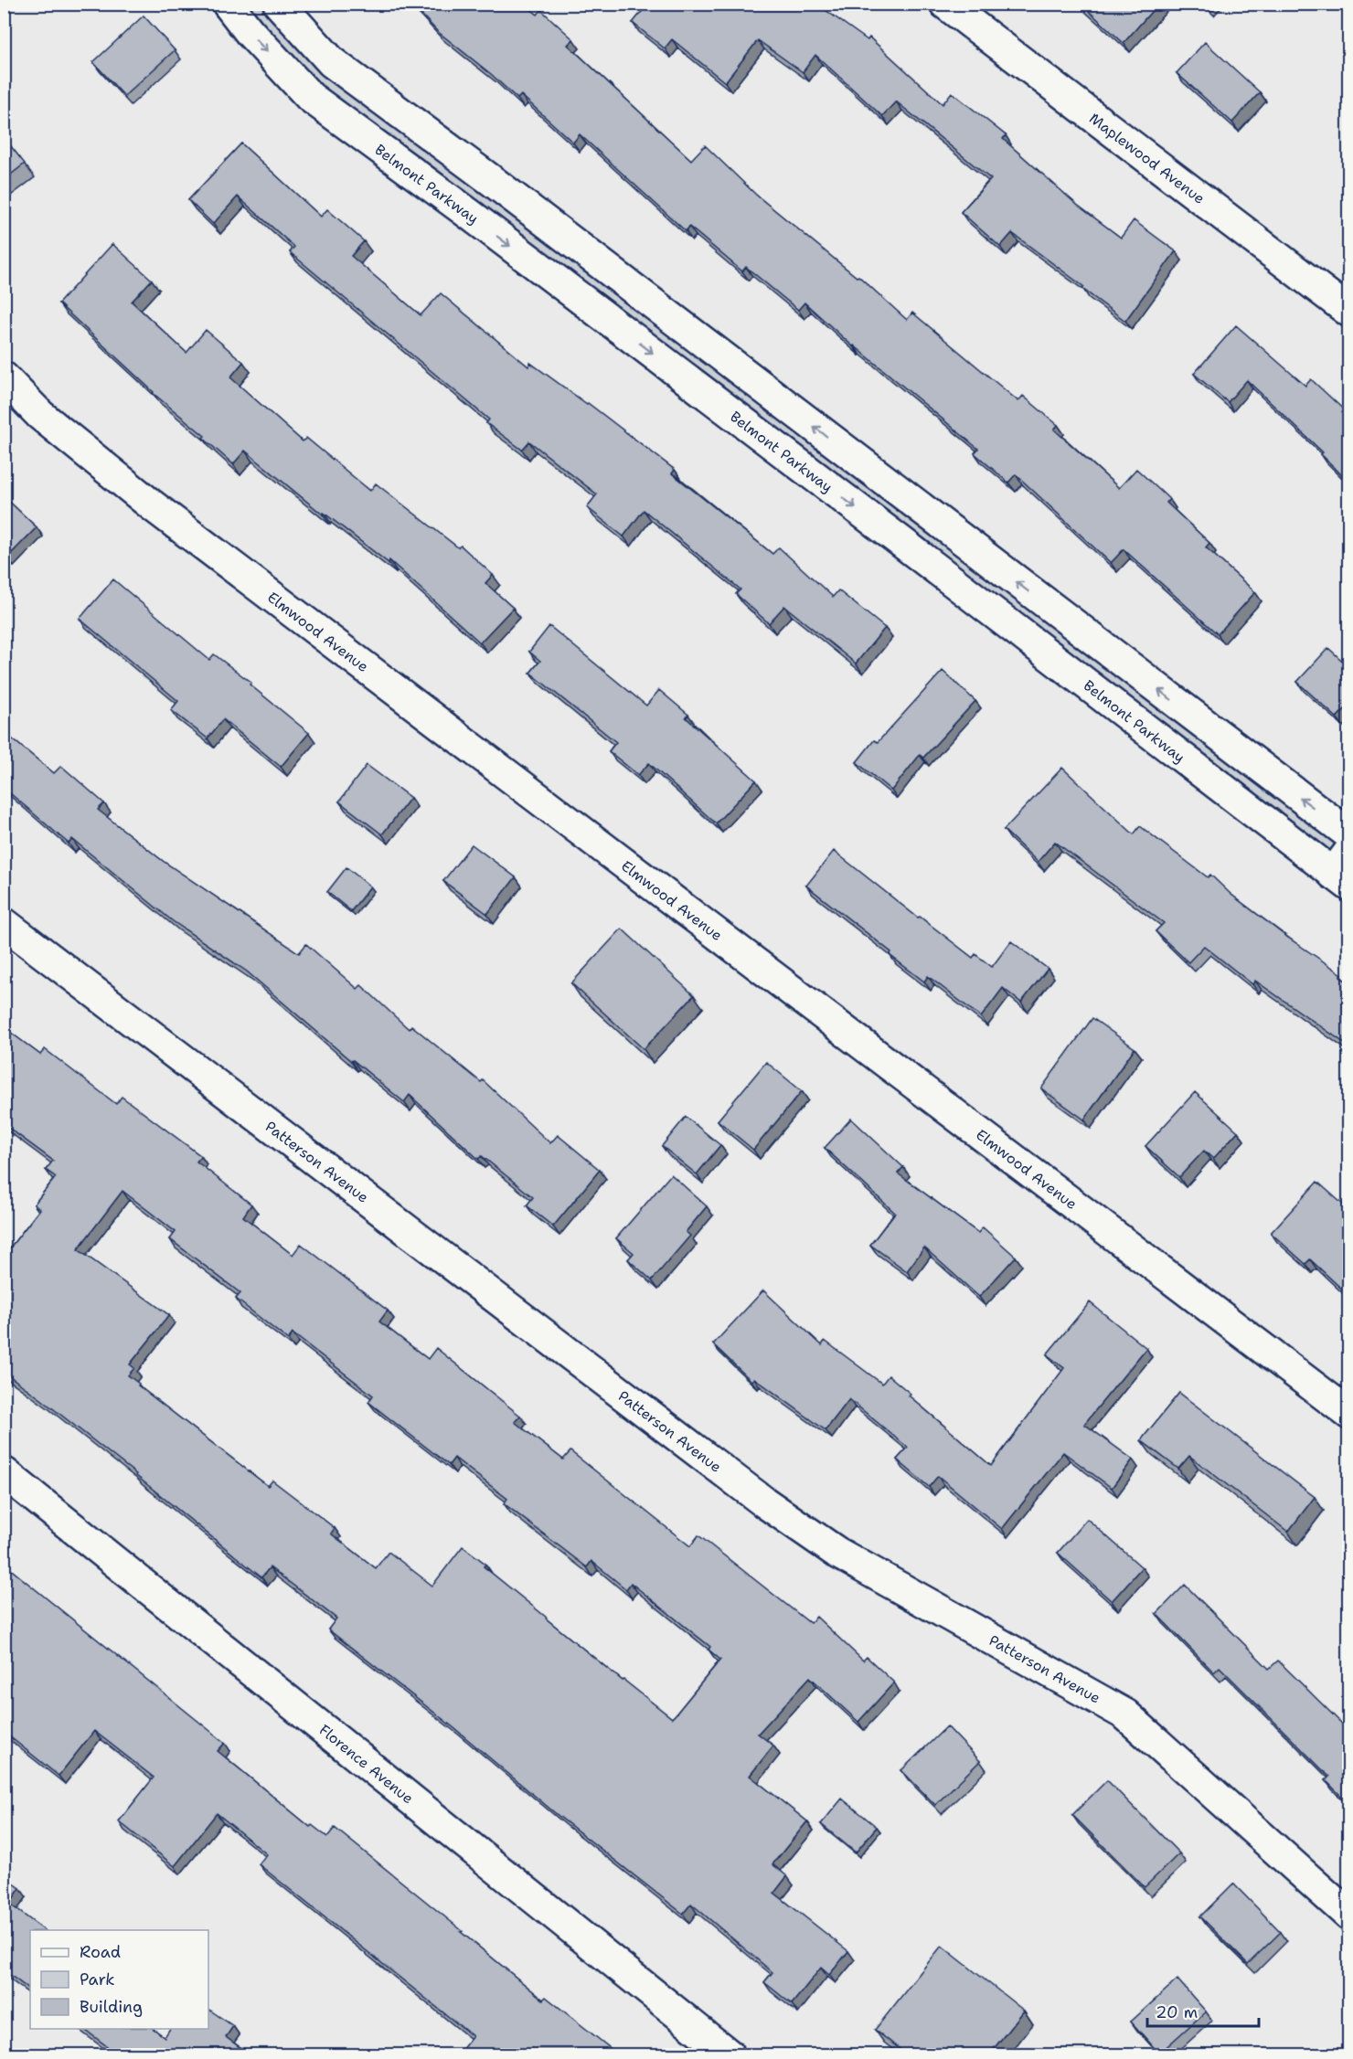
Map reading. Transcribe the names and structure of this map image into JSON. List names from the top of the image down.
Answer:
{
  "streets": {
    "street": [
      "Maplewood Avenue",
      "Belmont Parkway",
      "Elmwood Avenue",
      "Patterson Avenue",
      "Florence Avenue"
    ]
  },
  "legend": ["Road", "Park", "Building"],
  "scale_bar": "20 m"
}
